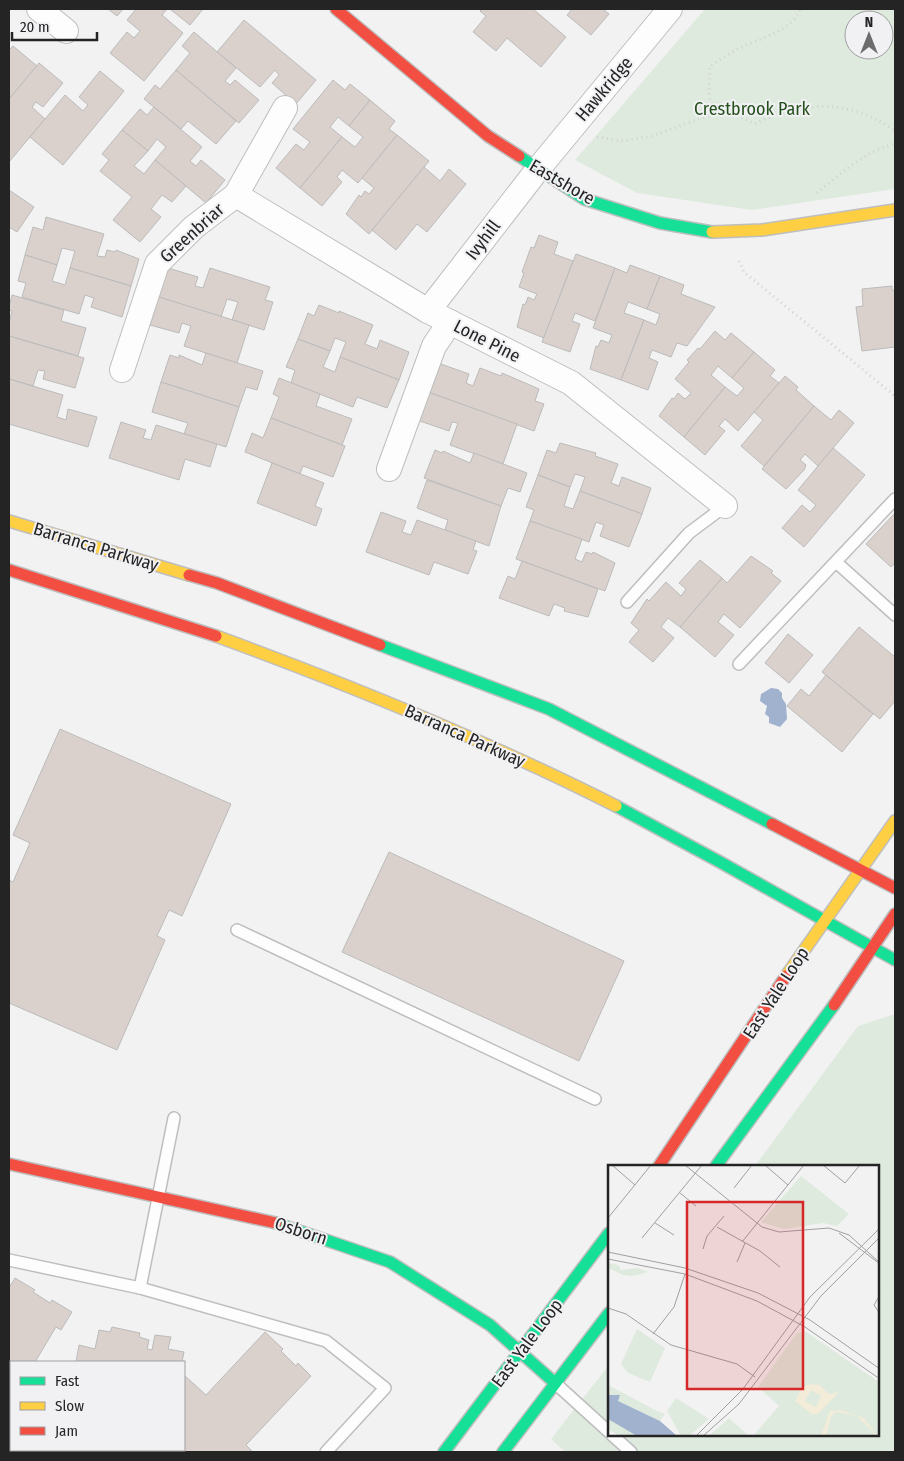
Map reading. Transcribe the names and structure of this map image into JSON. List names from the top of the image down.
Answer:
{
  "streets": {
    "main road": [
      "Eastshore",
      "Barranca Parkway",
      "East Yale Loop",
      "Osborn"
    ],
    "street": [
      "Hawkridge",
      "Greenbriar",
      "Ivyhill",
      "Lone Pine"
    ]
  },
  "crossings": [
    ["Hawkridge", "Eastshore"],
    ["Hawkridge", "Ivyhill"],
    ["Eastshore", "Ivyhill"],
    ["Greenbriar", "Lone Pine"],
    ["Ivyhill", "Lone Pine"],
    ["Barranca Parkway", "East Yale Loop"],
    ["East Yale Loop", "Osborn"]
  ],
  "parks": ["Crestbrook Park"],
  "legend": ["Fast", "Slow", "Jam"],
  "scale_bar": "20 m",
  "north": "top"
}
